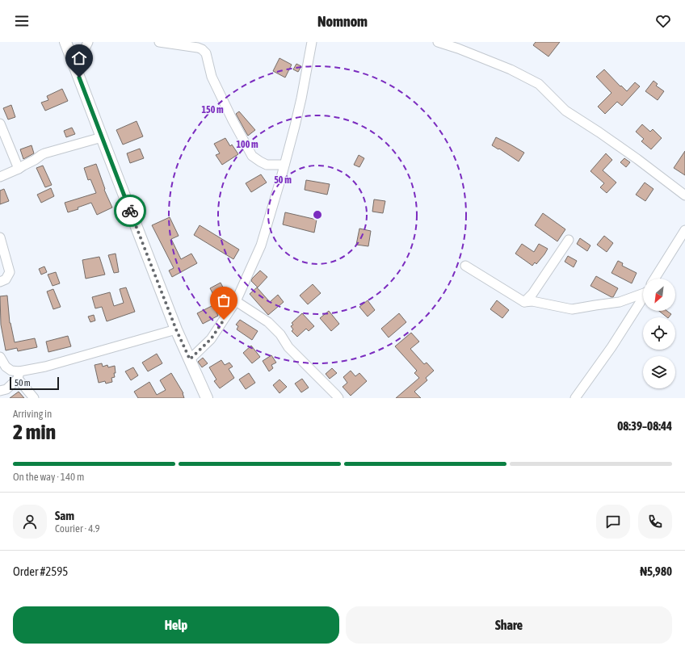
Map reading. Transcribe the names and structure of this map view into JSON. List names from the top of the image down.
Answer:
{
  "scale_bar": "50 m",
  "north": "bottom left",
  "page": {
    "header": "Nomnom",
    "scale": "50 m",
    "heading": ["2 min", "Arriving in", "08:39–08:44"],
    "panel": [
      "Sam",
      "Courier · 4.9",
      "Order #2595",
      "₦5,980"
    ],
    "bar": "On the way · 140 m",
    "buttons": ["Help", "Share"]
  },
  "rings": ["150 m", "100 m", "50 m"]
}
